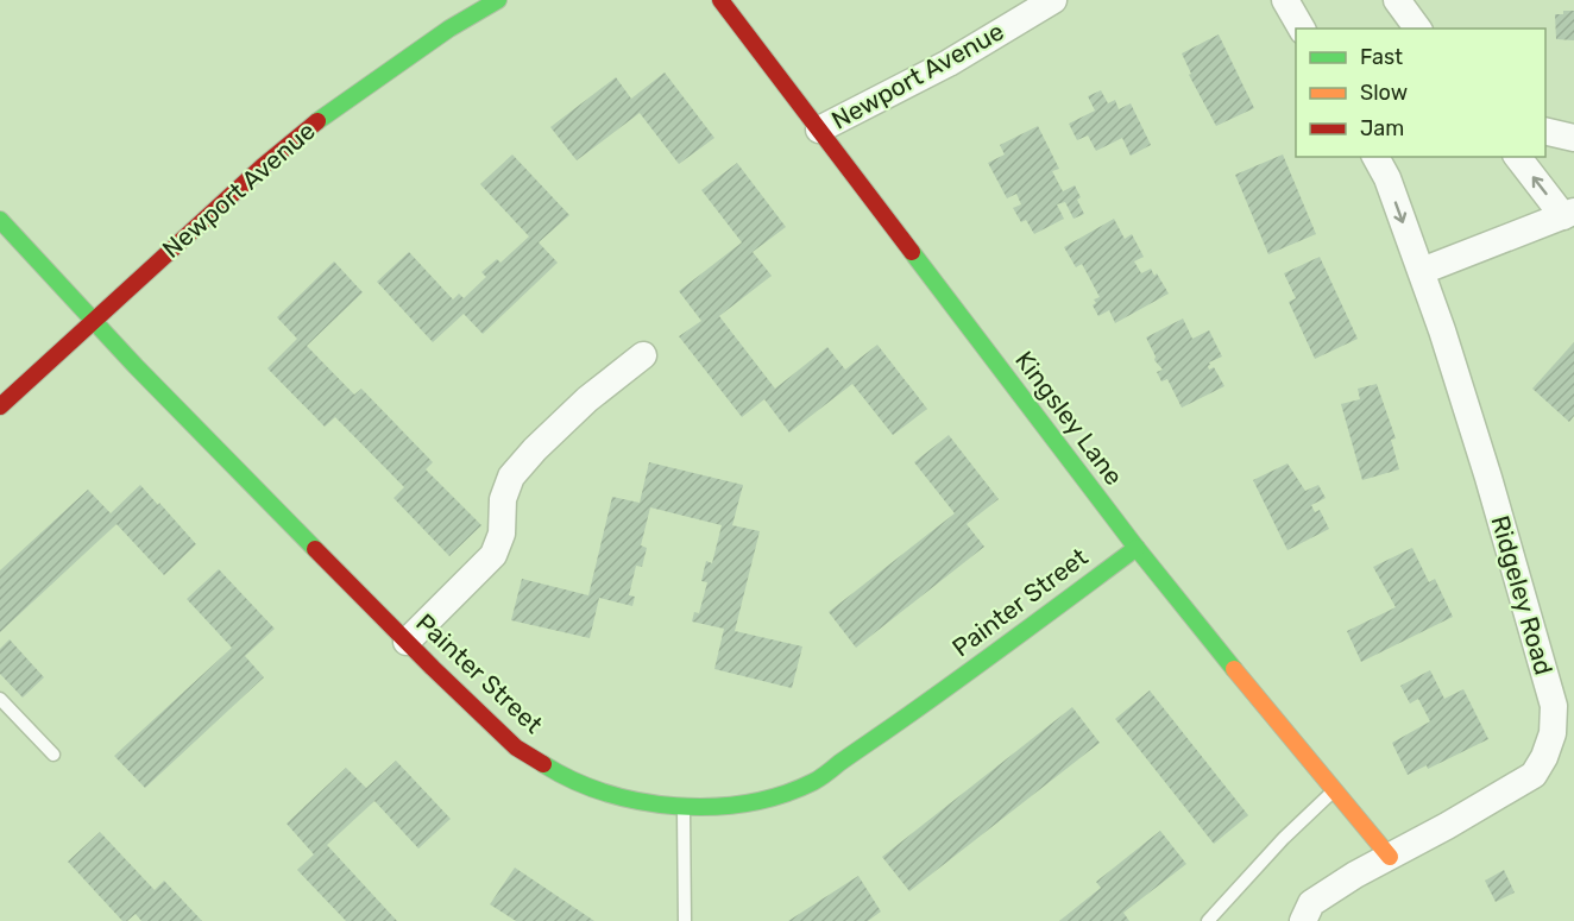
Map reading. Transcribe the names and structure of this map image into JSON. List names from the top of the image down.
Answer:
{
  "streets": {
    "street": [
      "Newport Avenue",
      "Kingsley Lane",
      "Ridgeley Road",
      "Painter Street"
    ]
  },
  "crossings": [
    ["Newport Avenue", "Kingsley Lane"],
    ["Newport Avenue", "Painter Street"],
    ["Kingsley Lane", "Ridgeley Road"],
    ["Kingsley Lane", "Painter Street"]
  ],
  "legend": ["Fast", "Slow", "Jam"]
}
